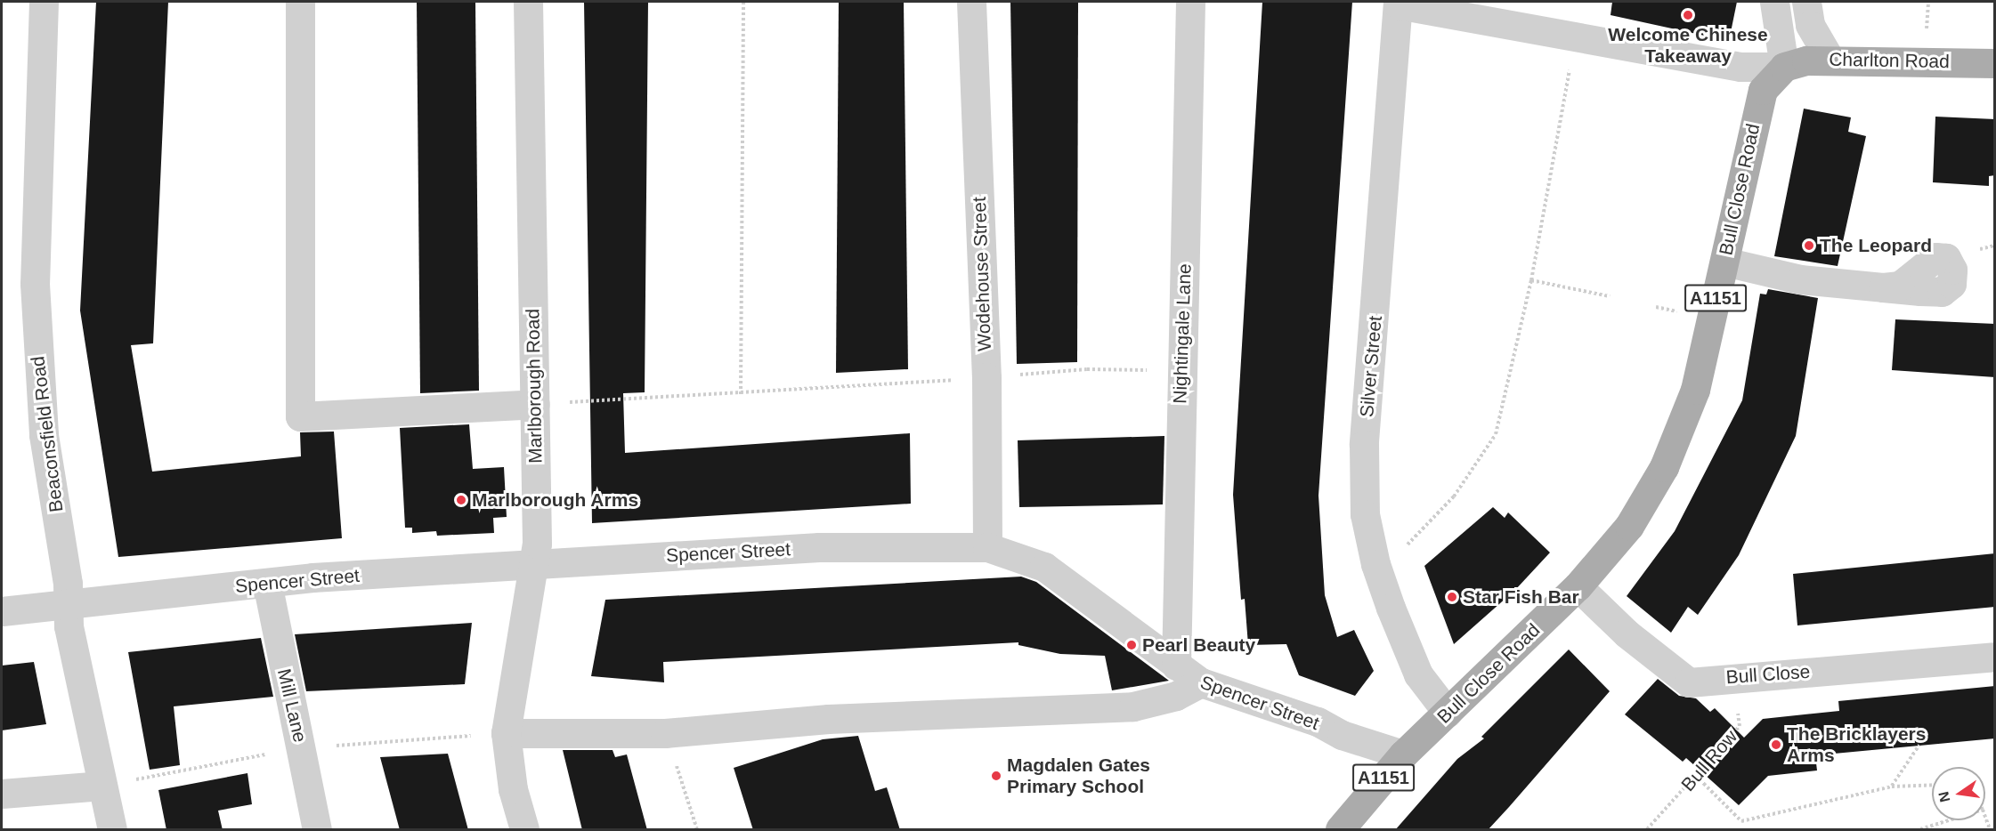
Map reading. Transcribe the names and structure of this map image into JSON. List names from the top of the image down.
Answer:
{
  "streets": {
    "main road": ["Charlton Road", "Bull Close Road", "A1151"],
    "street": [
      "Wodehouse Street",
      "Nightingale Lane",
      "Silver Street",
      "Marlborough Road",
      "Beaconsfield Road",
      "Spencer Street",
      "Bull Close",
      "Mill Lane"
    ],
    "path": ["Bull Row"]
  },
  "crossings": [
    ["Charlton Road", "Bull Close Road"],
    ["Bull Close Road", "Silver Street"],
    ["Bull Close Road", "Spencer Street"],
    ["Bull Close Road", "Bull Close"],
    ["Wodehouse Street", "Spencer Street"],
    ["Nightingale Lane", "Spencer Street"],
    ["Marlborough Road", "Spencer Street"],
    ["Beaconsfield Road", "Spencer Street"],
    ["Spencer Street", "Mill Lane"],
    ["Bull Close", "Bull Row"]
  ],
  "places": [
    "Welcome Chinese Takeaway",
    "The Leopard",
    "Marlborough Arms",
    "Star Fish Bar",
    "Pearl Beauty",
    "The Bricklayers Arms",
    "Magdalen Gates Primary School"
  ],
  "north": "left"
}
